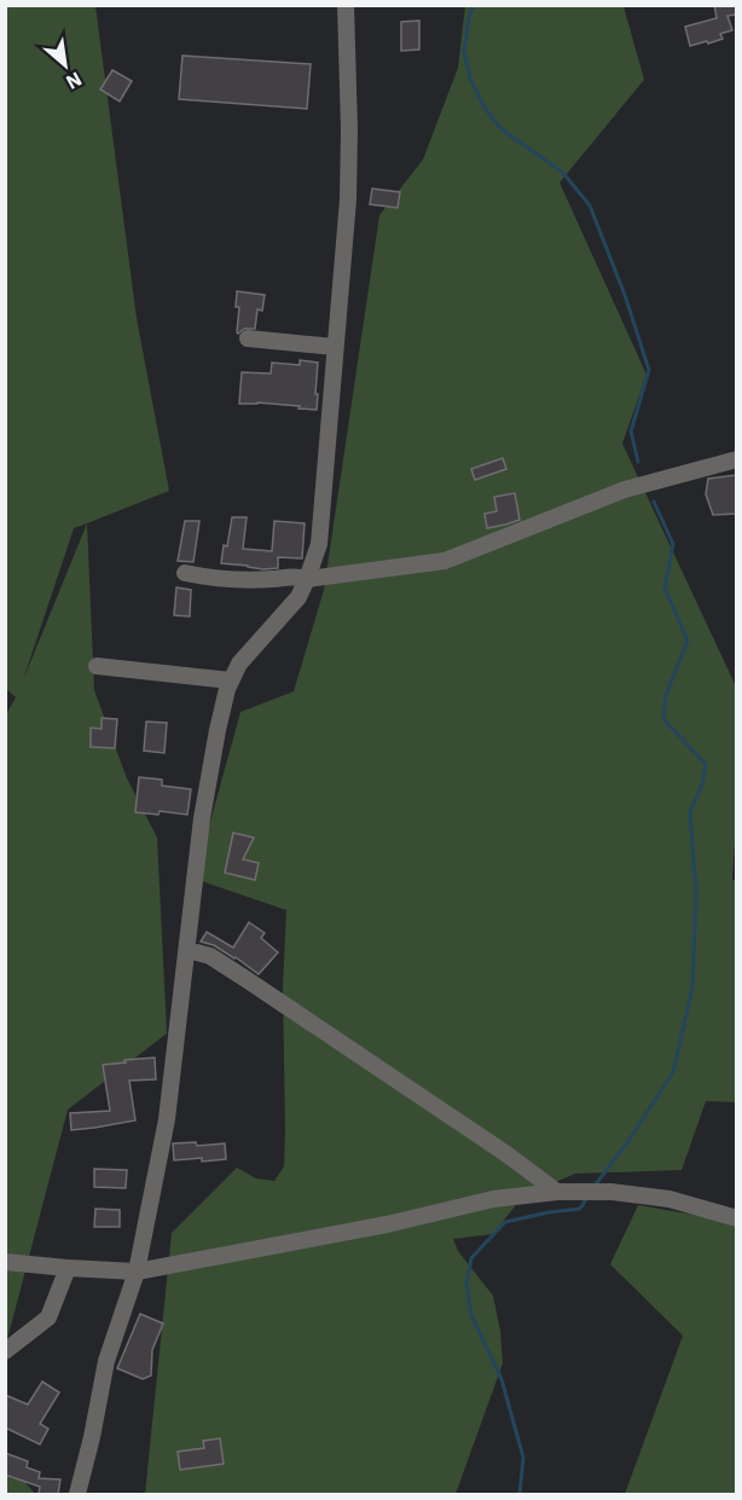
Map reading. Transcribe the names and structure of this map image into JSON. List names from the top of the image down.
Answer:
{
  "north": "bottom right"
}
